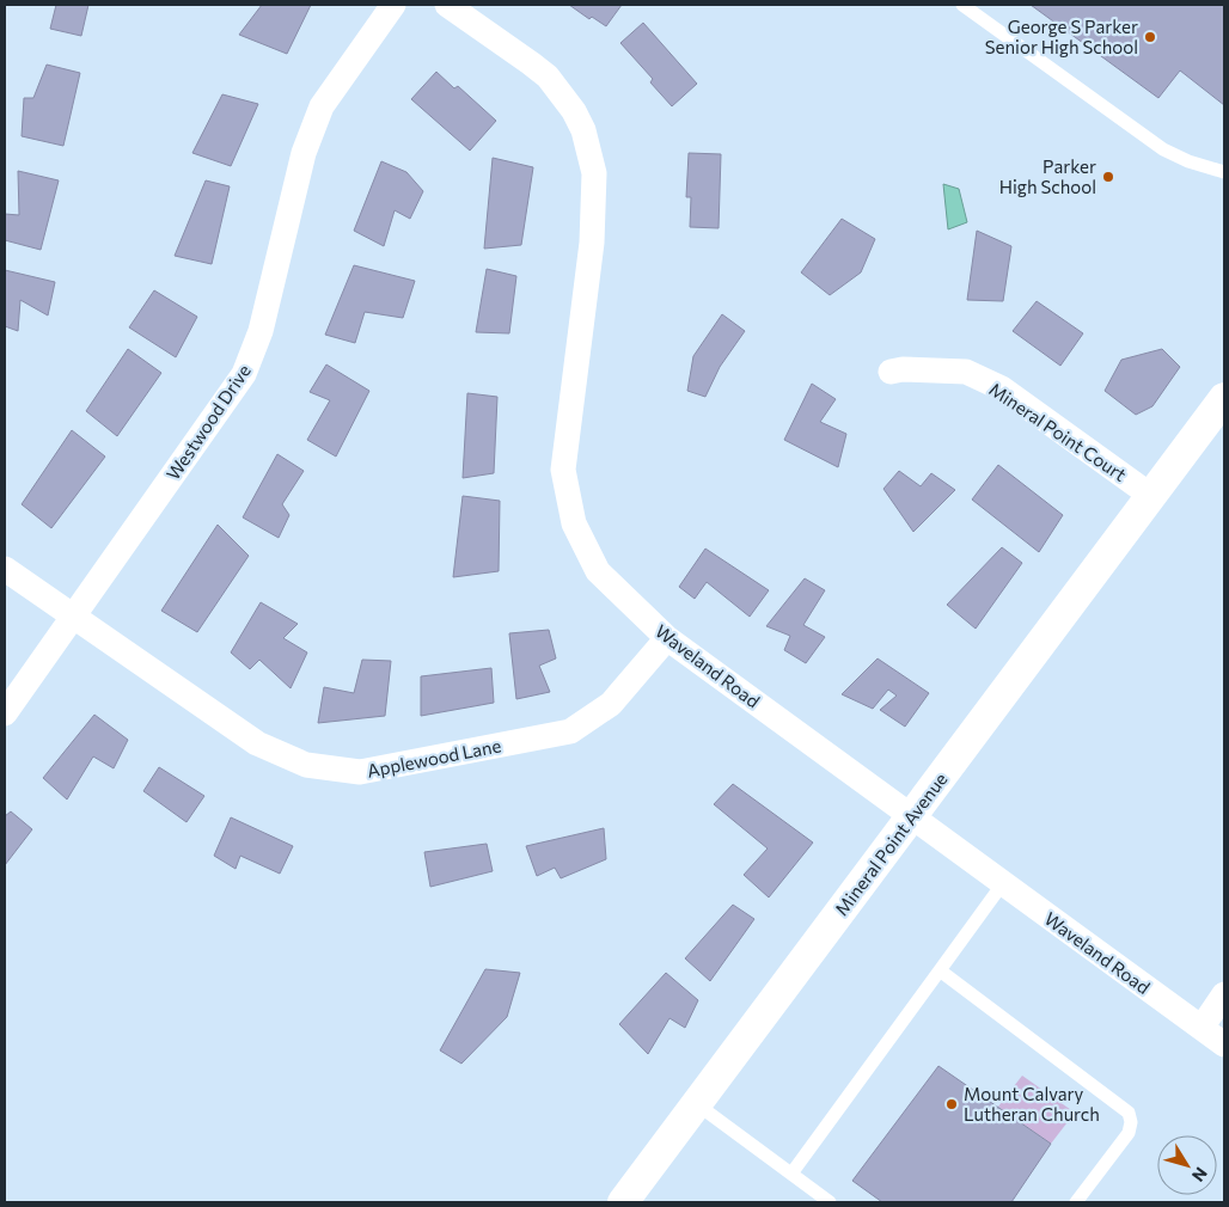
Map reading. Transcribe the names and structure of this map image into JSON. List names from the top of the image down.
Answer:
{
  "streets": {
    "street": [
      "Westwood Drive",
      "Mineral Point Court",
      "Waveland Road",
      "Applewood Lane",
      "Mineral Point Avenue"
    ]
  },
  "crossings": [
    ["Westwood Drive", "Applewood Lane"],
    ["Mineral Point Court", "Mineral Point Avenue"],
    ["Waveland Road", "Applewood Lane"],
    ["Waveland Road", "Mineral Point Avenue"]
  ],
  "places": ["George S Parker Senior High School", "Parker High School", "Mount Calvary Lutheran Church"],
  "north": "bottom right"
}
